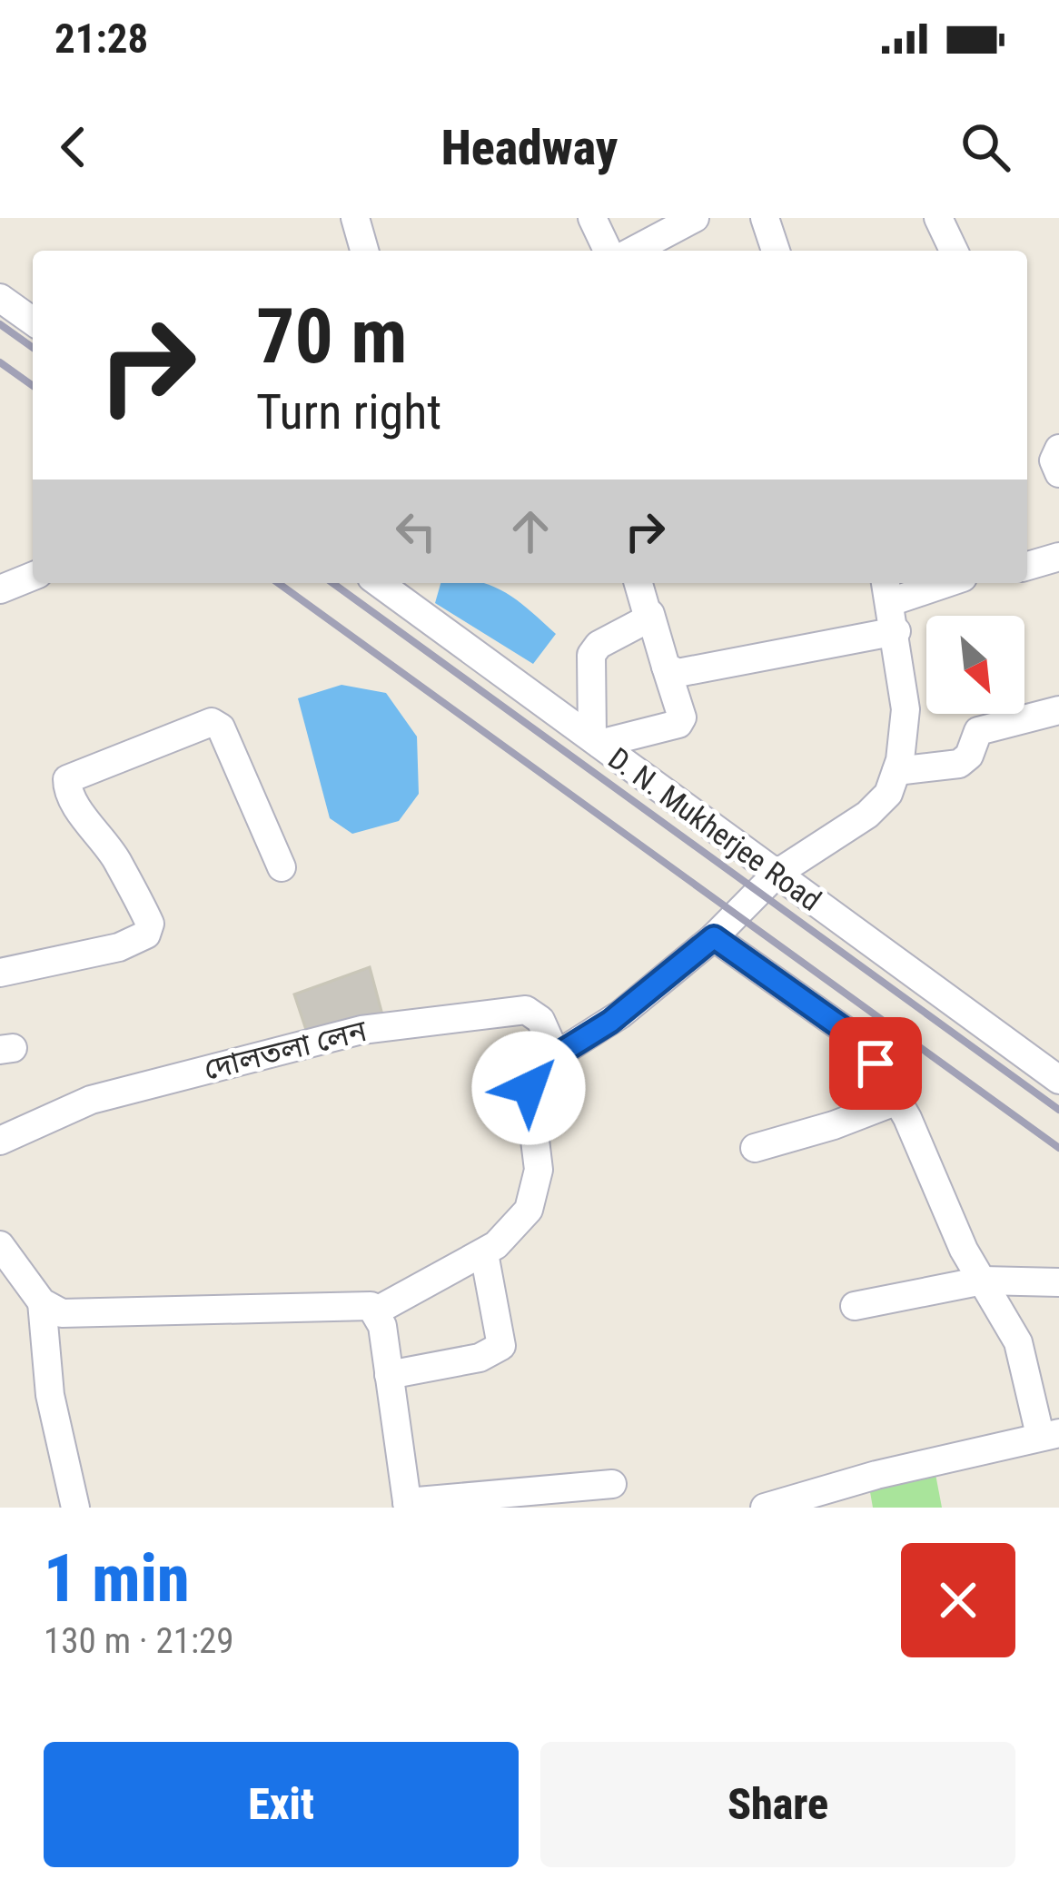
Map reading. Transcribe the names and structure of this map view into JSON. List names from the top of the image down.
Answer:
{
  "streets": {
    "street": ["D. N. Mukherjee Road", "দোলতলা লেন"]
  },
  "north": "bottom right",
  "page": {
    "status": "21:28",
    "header": "Headway",
    "turn": ["70 m", "Turn right"],
    "heading": ["1 min", "130 m · 21:29"],
    "buttons": ["Exit", "Share"]
  }
}
